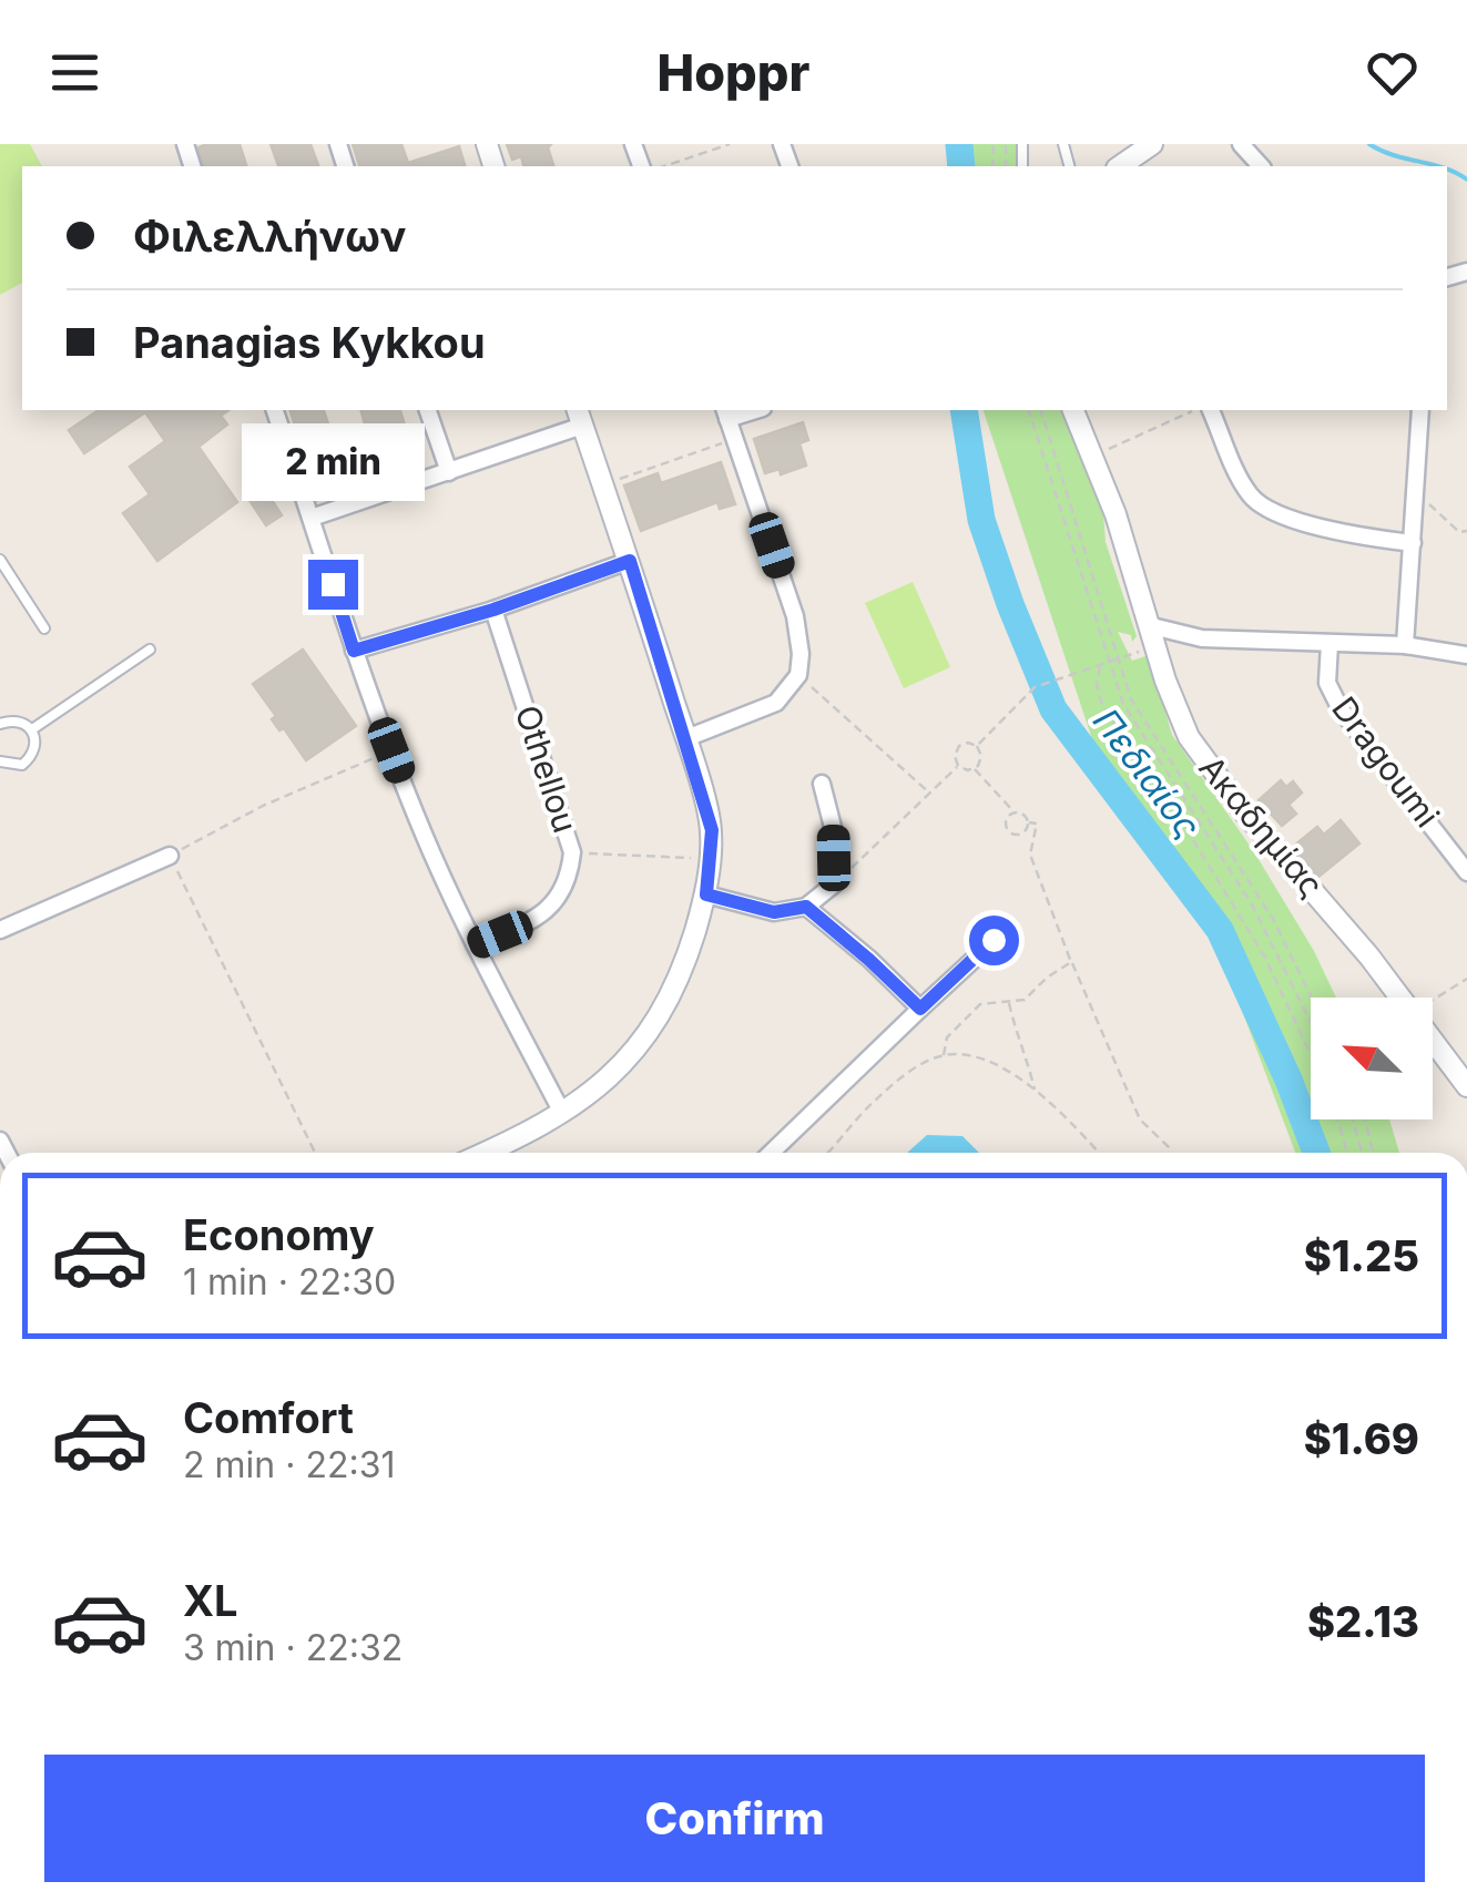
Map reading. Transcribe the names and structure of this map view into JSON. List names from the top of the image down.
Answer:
{
  "streets": {
    "street": ["Dragoumi", "Othellou", "Ακαδημίας"]
  },
  "water": ["Πεδιαίος"],
  "north": "top left",
  "page": {
    "header": "Hoppr",
    "banner": ["Φιλελλήνων", "Panagias Kykkou"],
    "bubble": "2 min",
    "list": [
      {
        "name": "Economy",
        "note": "1 min · 22:30",
        "value": "$1.25"
      },
      {
        "name": "Comfort",
        "note": "2 min · 22:31",
        "value": "$1.69"
      },
      {
        "name": "XL",
        "note": "3 min · 22:32",
        "value": "$2.13"
      }
    ],
    "buttons": "Confirm"
  }
}
